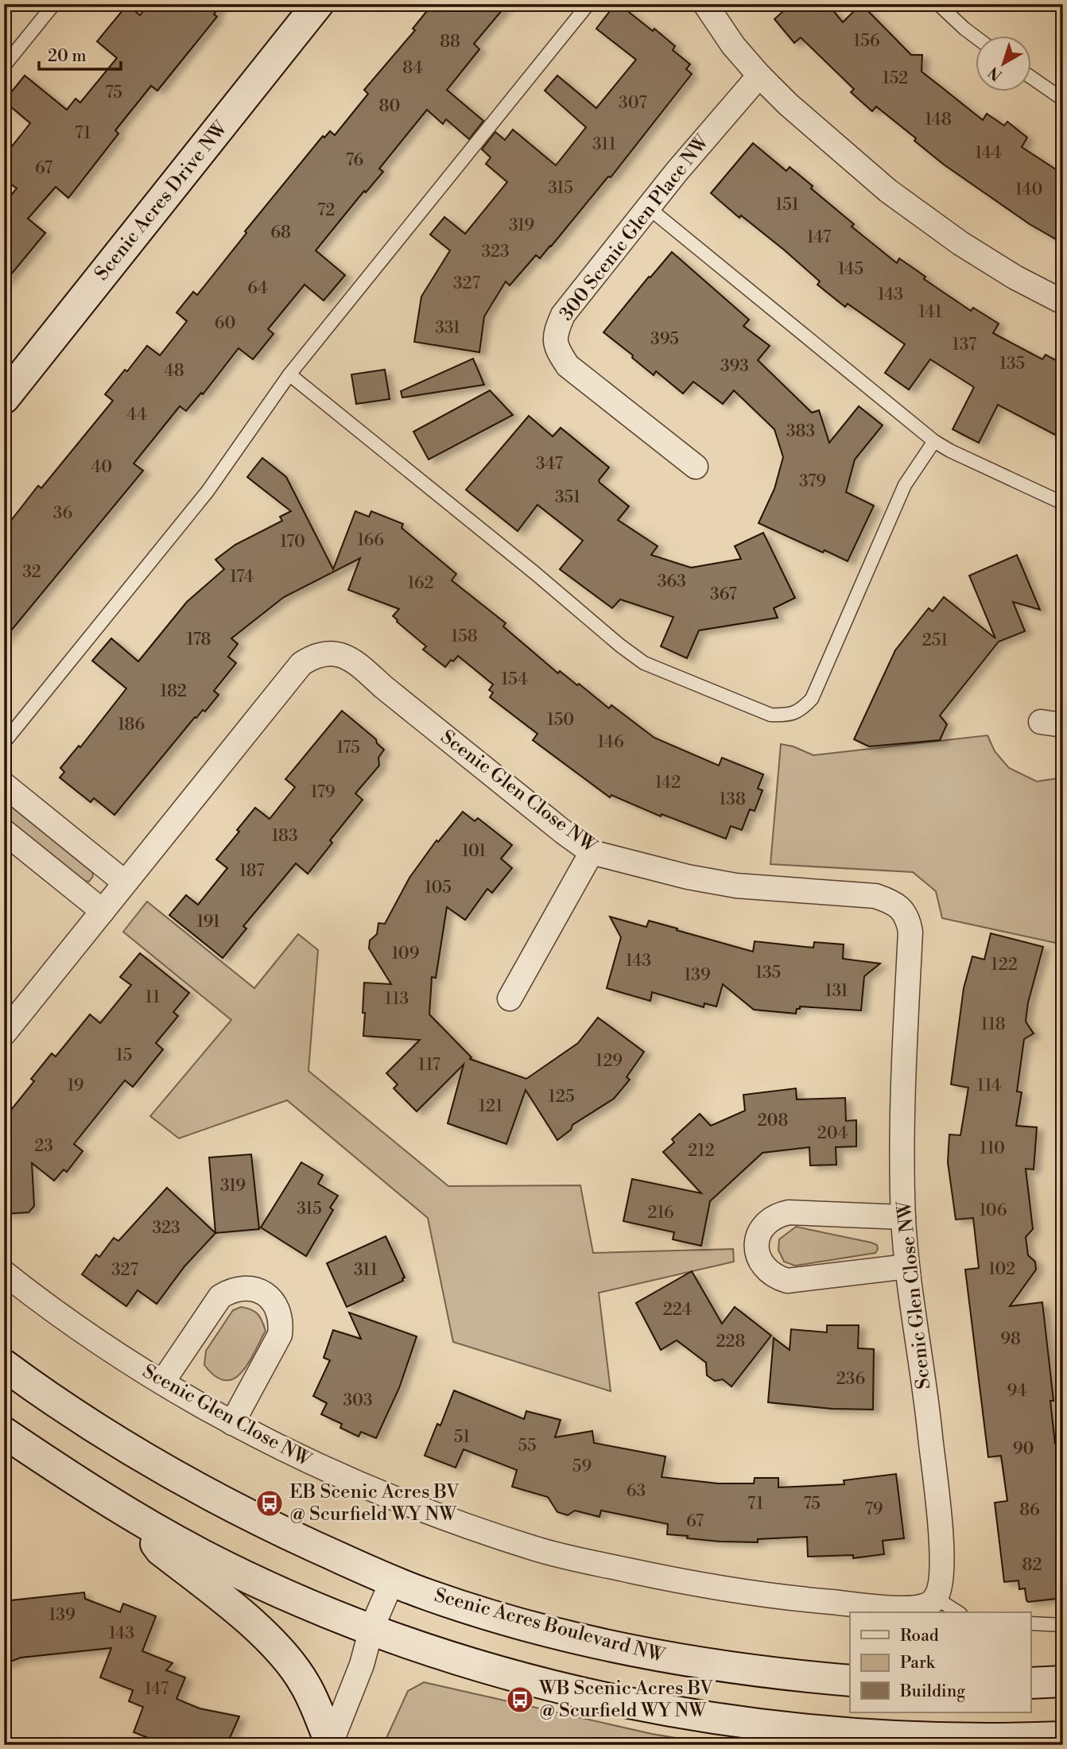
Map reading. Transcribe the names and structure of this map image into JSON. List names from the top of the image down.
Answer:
{
  "streets": {
    "street": [
      "Scenic Acres Drive NW",
      "300 Scenic Glen Place NW",
      "Scenic Glen Close NW",
      "Scenic Acres Boulevard NW"
    ]
  },
  "places": {
    "bus stop": ["EB Scenic Acres BV @ Scurfield WY NW", "WB Scenic Acres BV @ Scurfield WY NW"]
  },
  "house_numbers": [
    "156",
    "88",
    "84",
    "152",
    "75",
    "307",
    "80",
    "148",
    "71",
    "311",
    "144",
    "76",
    "67",
    "315",
    "140",
    "151",
    "72",
    "319",
    "68",
    "147",
    "323",
    "145",
    "327",
    "64",
    "143",
    "141",
    "60",
    "331",
    "395",
    "137",
    "135",
    "393",
    "48",
    "44",
    "383",
    "347",
    "40",
    "379",
    "351",
    "36",
    "166",
    "170",
    "32",
    "174",
    "363",
    "162",
    "367",
    "158",
    "178",
    "251",
    "154",
    "182",
    "150",
    "186",
    "146",
    "175",
    "142",
    "179",
    "138",
    "183",
    "101",
    "187",
    "105",
    "191",
    "109",
    "143",
    "122",
    "135",
    "139",
    "131",
    "11",
    "113",
    "118",
    "15",
    "129",
    "117",
    "19",
    "114",
    "125",
    "121",
    "208",
    "204",
    "23",
    "110",
    "212",
    "319",
    "315",
    "106",
    "216",
    "323",
    "102",
    "327",
    "311",
    "224",
    "98",
    "228",
    "236",
    "94",
    "303",
    "51",
    "55",
    "90",
    "59",
    "63",
    "71",
    "75",
    "79",
    "86",
    "67",
    "82",
    "139",
    "143",
    "147"
  ],
  "legend": ["Road", "Park", "Building"],
  "scale_bar": "20 m",
  "north": "bottom left"
}
